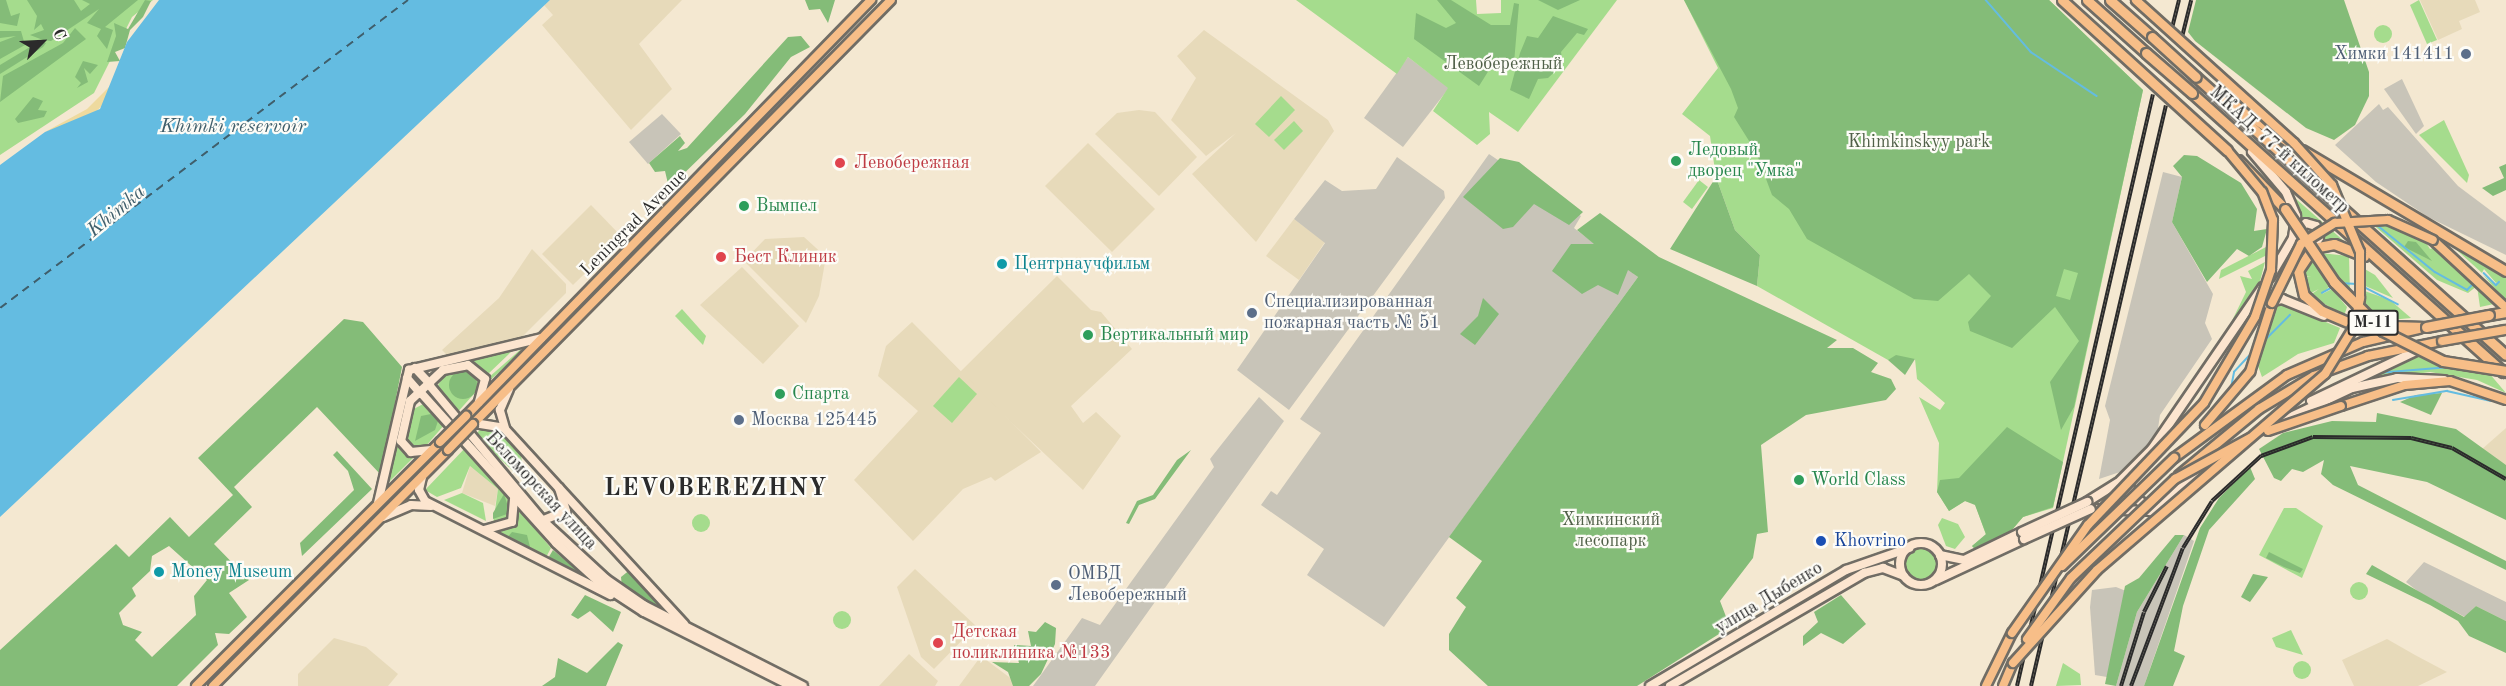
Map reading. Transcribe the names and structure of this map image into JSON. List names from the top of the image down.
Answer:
{
  "streets": {
    "highway": ["МКАД, 77-й километр", "М-11"],
    "main road": ["Leningrad Avenue", "Беломорская улица", "улица Дыбенко"]
  },
  "crossings": [
    ["МКАД, 77-й километр", "М-11"]
  ],
  "districts": ["LEVOBEREZHNY"],
  "water": ["Khimki reservoir", "Khimka"],
  "parks": ["Левобережный", "Khimkinskyy park", "Химкинский лесопарк"],
  "places": [
    "Химки 141411",
    "Ледовый дворец \"Умка\"",
    "Левобережная",
    "Вымпел",
    "Бест Клиник",
    "Центрнаучфильм",
    "Cпециализированная пожарная часть № 51",
    "Вертикальный мир",
    "Спарта",
    "Москва 125445",
    "World Class",
    "Khovrino",
    "Money Museum",
    "ОМВД Левобережный",
    "Детская поликлиника №133"
  ],
  "north": "top right"
}
